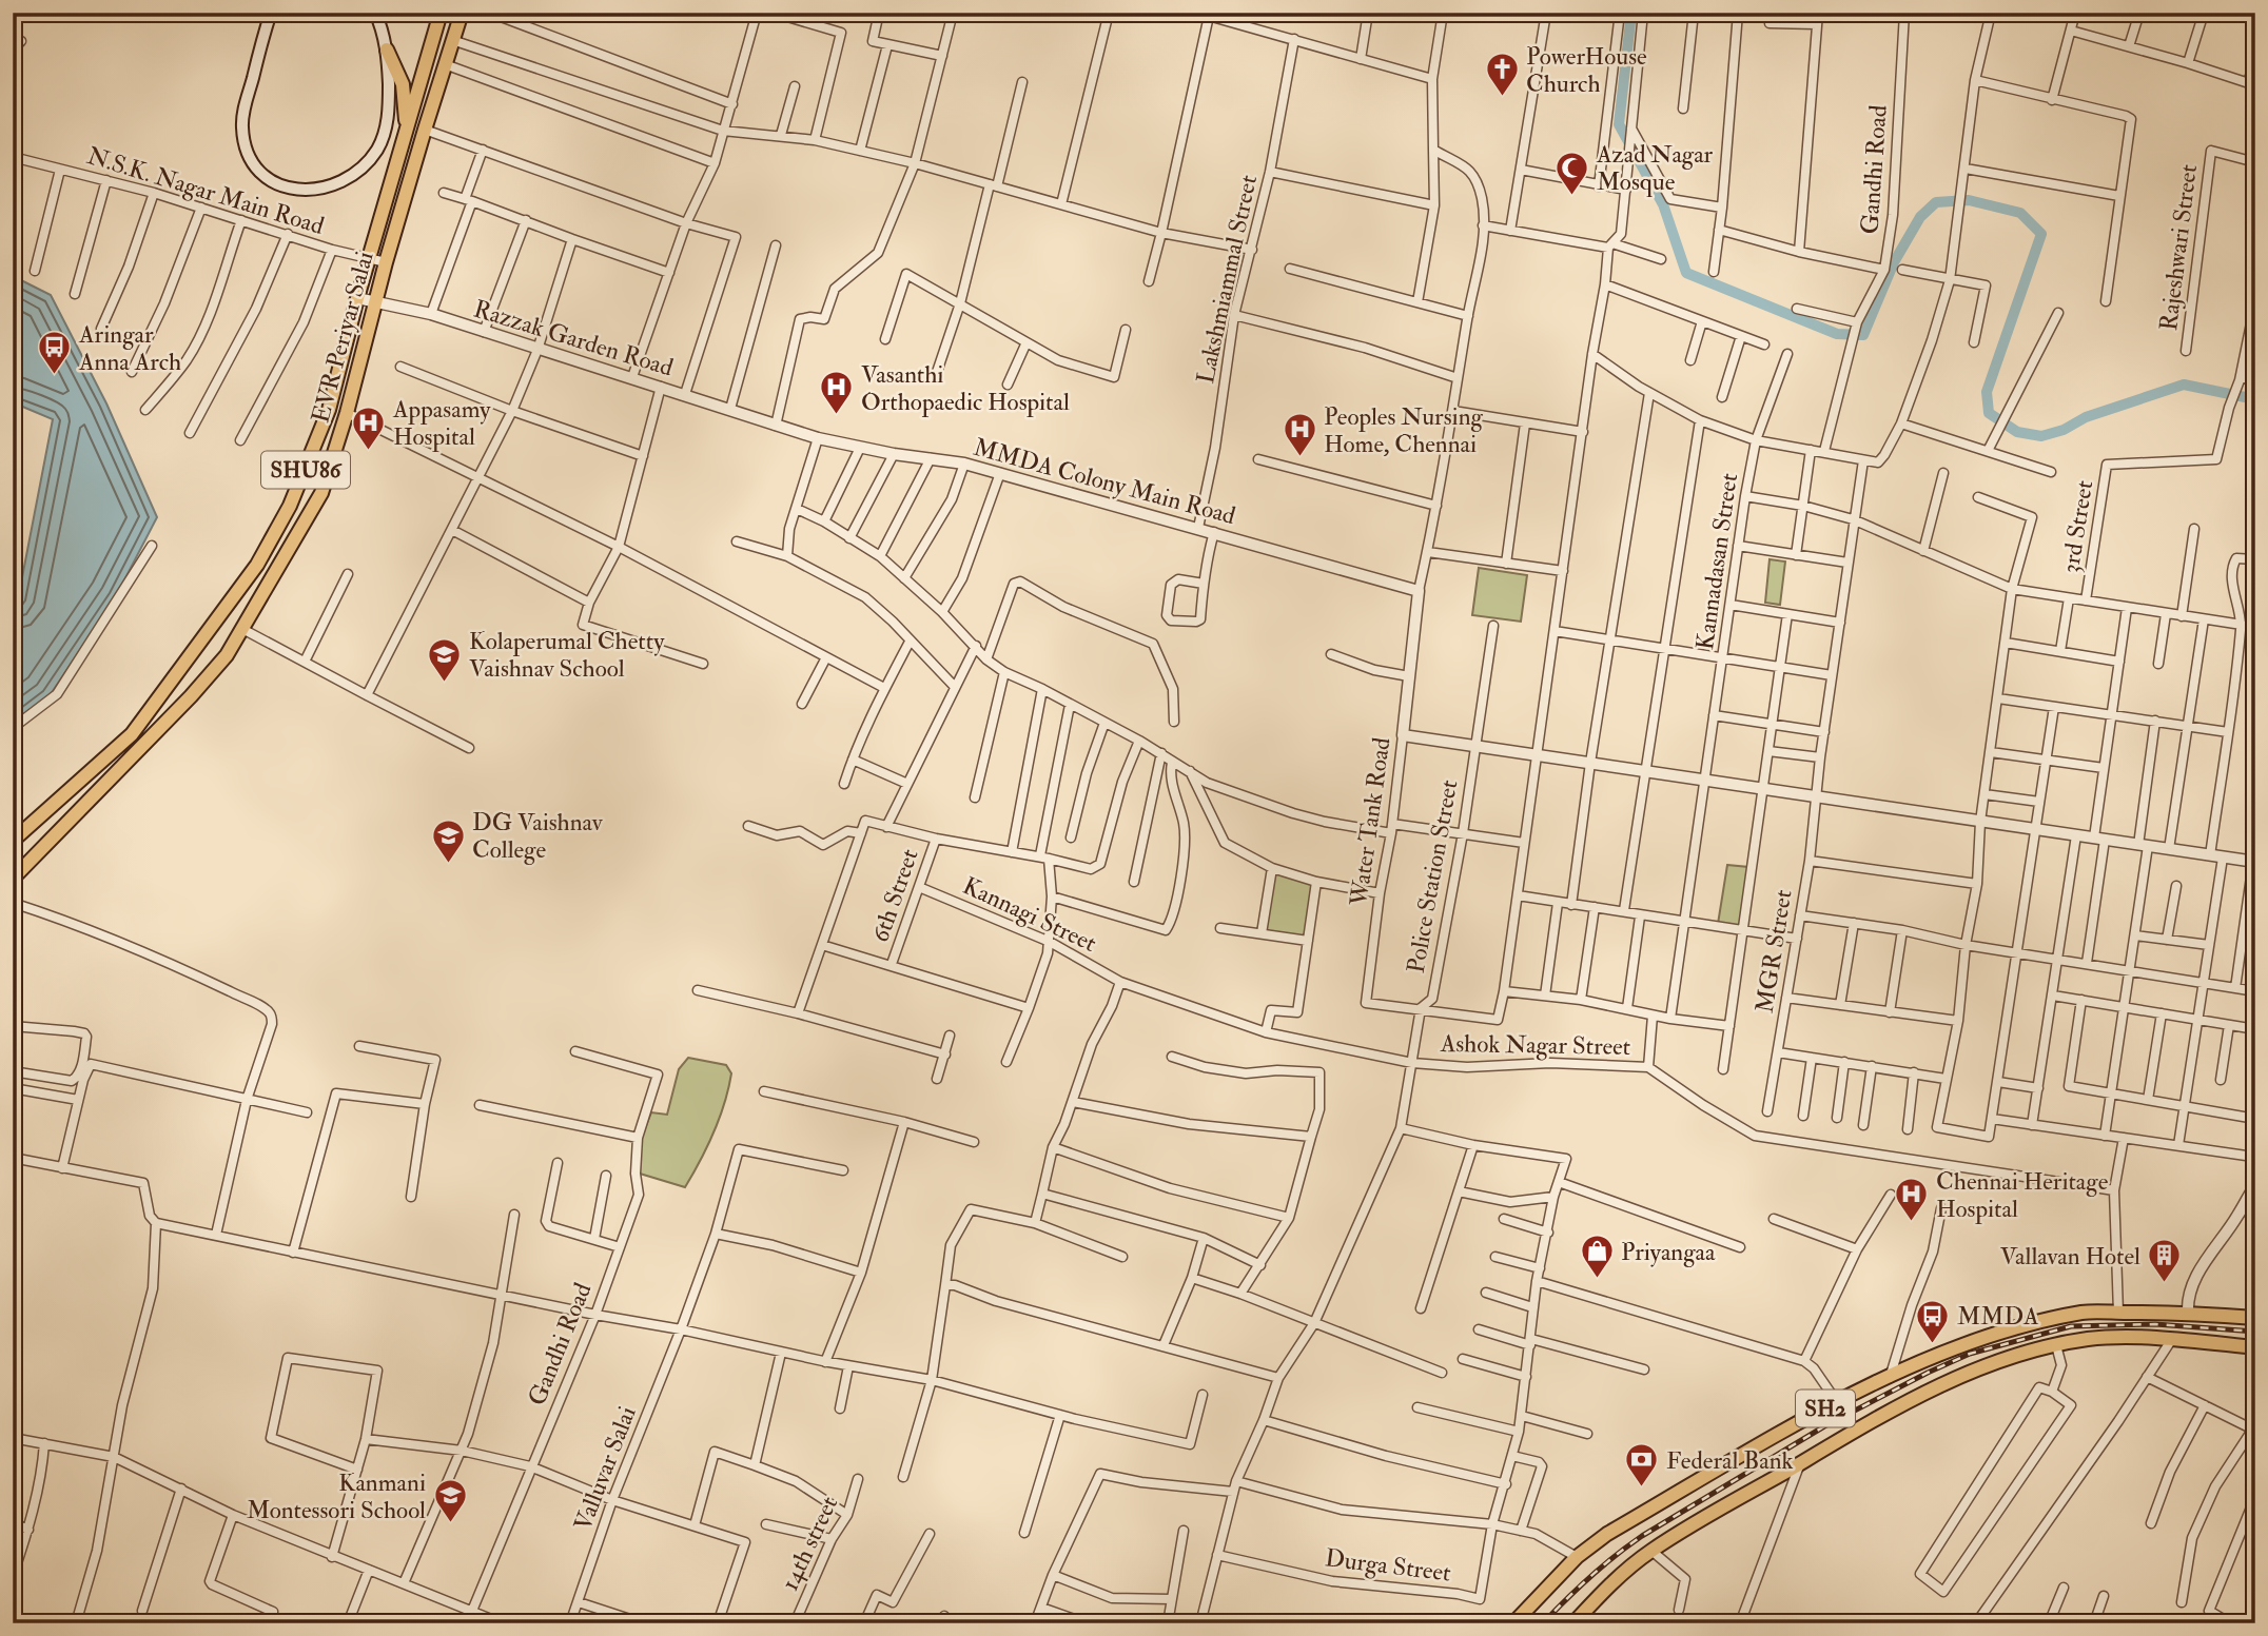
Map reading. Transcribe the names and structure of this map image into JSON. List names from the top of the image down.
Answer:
{
  "streets": {
    "main road": ["EVR Periyar Salai", "SHU86", "SH2"],
    "street": [
      "Gandhi Road",
      "N.S.K. Nagar Main Road",
      "Rajeshwari Street",
      "Lakshmiammal Street",
      "Razzak Garden Road",
      "MMDA Colony Main Road",
      "3rd Street",
      "Kannadasan Street",
      "Water Tank Road",
      "Police Station Street",
      "6th Street",
      "Kannagi Street",
      "MGR Street",
      "Ashok Nagar Street",
      "Valluvar Salai",
      "14th street",
      "Durga Street"
    ]
  },
  "crossings": [
    ["N.S.K. Nagar Main Road", "EVR Periyar Salai"],
    ["Lakshmiammal Street", "MMDA Colony Main Road"],
    ["EVR Periyar Salai", "Razzak Garden Road"],
    ["Razzak Garden Road", "MMDA Colony Main Road"],
    ["MMDA Colony Main Road", "Water Tank Road"],
    ["Water Tank Road", "Police Station Street"],
    ["Police Station Street", "Ashok Nagar Street"],
    ["Police Station Street", "Durga Street"],
    ["6th Street", "Kannagi Street"],
    ["Kannagi Street", "Ashok Nagar Street"]
  ],
  "places": {
    "church": ["PowerHouse Church"],
    "mosque": ["Azad Nagar Mosque"],
    "bus stop": ["Aringar Anna Arch", "MMDA"],
    "hospital": [
      "Vasanthi Orthopaedic Hospital",
      "Appasamy Hospital",
      "Peoples Nursing Home, Chennai",
      "Chennai Heritage Hospital"
    ],
    "school or university": ["Kolaperumal Chetty Vaishnav School", "DG Vaishnav College", "Kanmani Montessori School"],
    "shop": ["Priyangaa"],
    "building": ["Vallavan Hotel"],
    "bank": ["Federal Bank"]
  }
}
